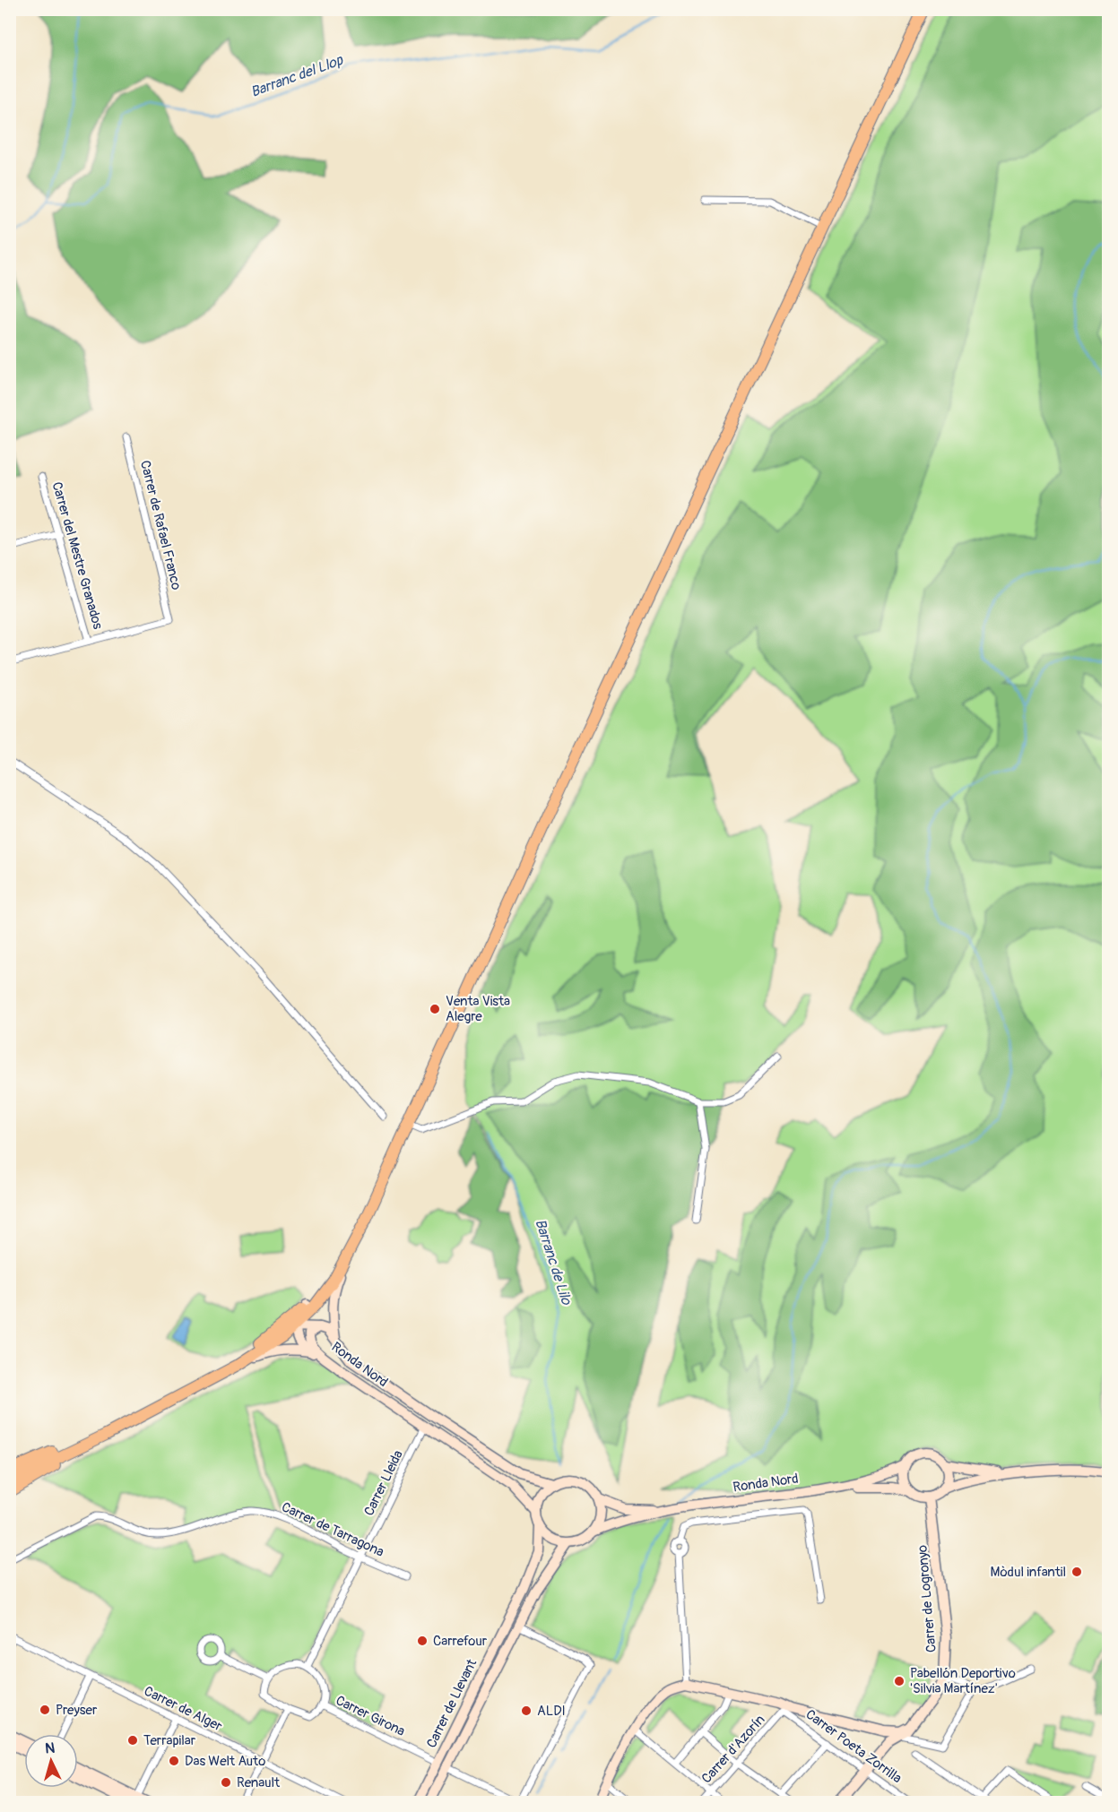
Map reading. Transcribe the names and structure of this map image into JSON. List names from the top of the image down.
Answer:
{
  "streets": {
    "main road": ["Ronda Nord", "Carrer de Logronyo", "Carrer de Llevant"],
    "street": [
      "Carrer de Rafael Franco",
      "Carrer del Mestre Granados",
      "Carrer Lleida",
      "Carrer de Tarragona",
      "Carrer de Alger",
      "Carrer Girona",
      "Carrer Poeta Zorrilla",
      "Carrer d'Azorín"
    ]
  },
  "crossings": [
    ["Carrer de Rafael Franco", "Carrer del Mestre Granados"],
    ["Ronda Nord", "Carrer Lleida"],
    ["Ronda Nord", "Carrer de Logronyo"],
    ["Ronda Nord", "Carrer de Llevant"],
    ["Carrer Lleida", "Carrer de Tarragona"],
    ["Carrer Lleida", "Carrer Girona"],
    ["Carrer de Llevant", "Carrer Girona"],
    ["Carrer Poeta Zorrilla", "Carrer d'Azorín"]
  ],
  "water": ["Barranc del Llop", "Barranc de Lilo"],
  "places": [
    "Venta Vista Alegre",
    "Mòdul infantil",
    "Carrefour",
    "Pabellón Deportivo 'Silvia Martínez'",
    "Preyser",
    "ALDI",
    "Terrapilar",
    "Das Welt Auto",
    "Renault"
  ],
  "north": "top"
}
